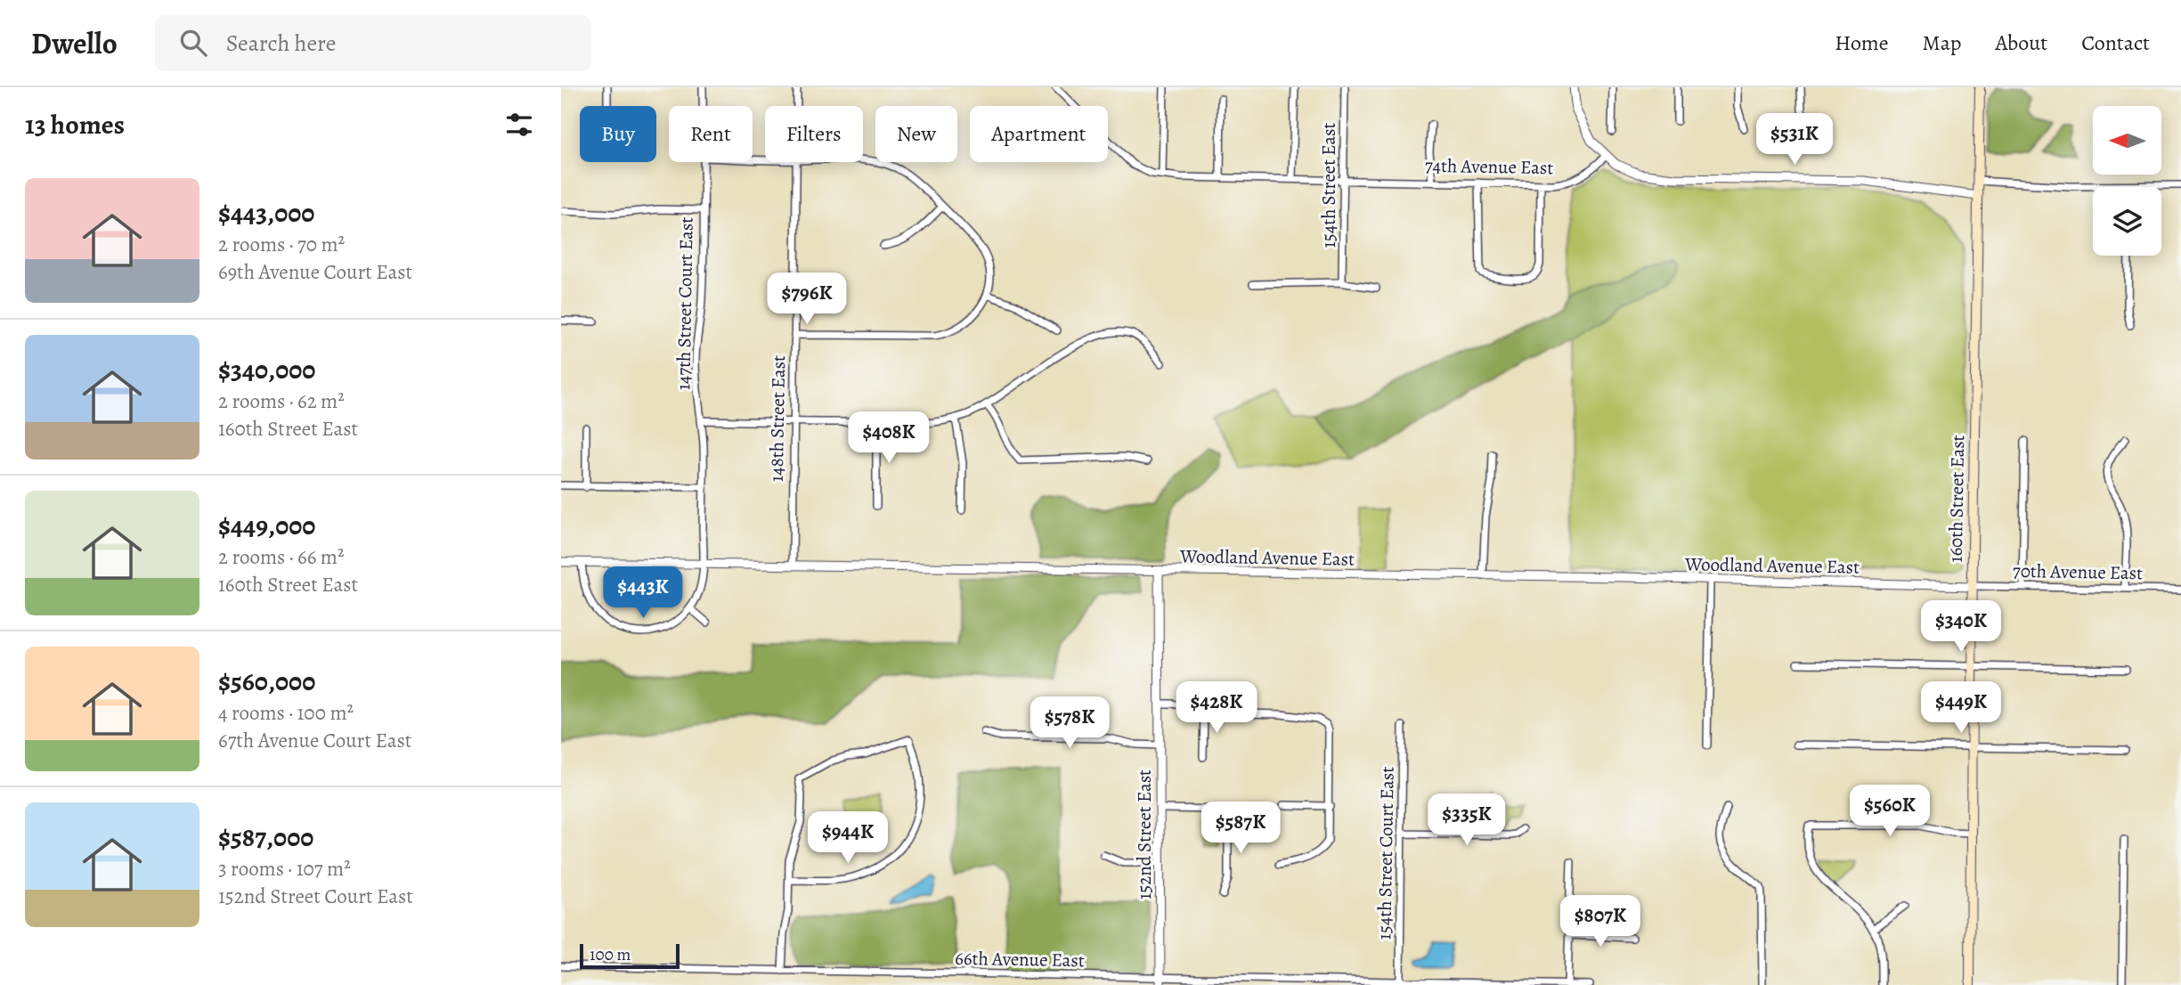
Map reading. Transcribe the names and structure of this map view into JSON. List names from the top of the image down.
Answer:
{
  "streets": {
    "main road": ["160th Street East"],
    "street": [
      "74th Avenue East",
      "154th Street East",
      "147th Street Court East",
      "148th Street East",
      "Woodland Avenue East",
      "70th Avenue East",
      "152nd Street East",
      "154th Street Court East",
      "66th Avenue East"
    ]
  },
  "crossings": [
    ["74th Avenue East", "154th Street East"],
    ["147th Street Court East", "Woodland Avenue East"],
    ["148th Street East", "Woodland Avenue East"],
    ["160th Street East", "Woodland Avenue East"],
    ["160th Street East", "70th Avenue East"],
    ["Woodland Avenue East", "70th Avenue East"],
    ["Woodland Avenue East", "152nd Street East"],
    ["152nd Street East", "66th Avenue East"],
    ["154th Street Court East", "66th Avenue East"]
  ],
  "scale_bar": "100 m",
  "north": "left",
  "page": {
    "header": "Dwello",
    "search": "Search here",
    "nav": [
      "Home",
      "Map",
      "About",
      "Contact"
    ],
    "heading": "13 homes",
    "chip": [
      "Buy",
      "Rent",
      "Filters",
      "New",
      "Apartment"
    ],
    "price": [
      "$531K",
      "$796K",
      "$408K",
      "$443K",
      "$340K",
      "$428K",
      "$449K",
      "$578K",
      "$560K",
      "$335K",
      "$587K",
      "$944K",
      "$807K"
    ],
    "list": [
      {
        "name": "$443,000",
        "note": "2 rooms · 70 m² · 69th Avenue Court East"
      },
      {
        "name": "$340,000",
        "note": "2 rooms · 62 m² · 160th Street East"
      },
      {
        "name": "$449,000",
        "note": "2 rooms · 66 m² · 160th Street East"
      },
      {
        "name": "$560,000",
        "note": "4 rooms · 100 m² · 67th Avenue Court East"
      },
      {
        "name": "$587,000",
        "note": "3 rooms · 107 m² · 152nd Street Court East"
      }
    ],
    "scale": "100 m"
  }
}
